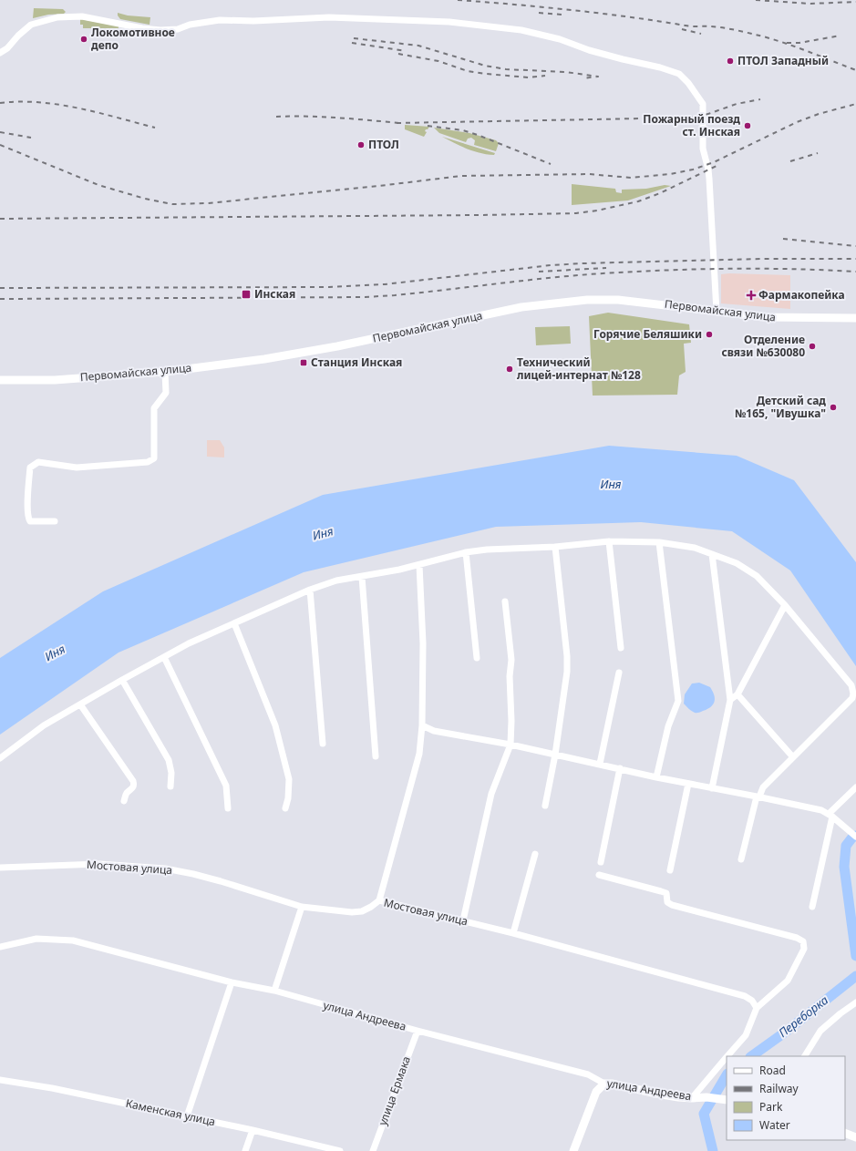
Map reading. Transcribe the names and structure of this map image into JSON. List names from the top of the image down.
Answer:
{
  "streets": {
    "main road": ["Первомайская улица", "улица Андреева"],
    "street": ["Мостовая улица", "улица Ермака", "Каменская улица"]
  },
  "crossings": [
    ["улица Андреева", "улица Ермака"]
  ],
  "water": ["Иня", "Переборка"],
  "places": {
    "other": [
      "Локомотивное депо",
      "ПТОЛ Западный",
      "Пожарный поезд ст. Инская",
      "ПТОЛ",
      "Горячие Беляшики",
      "Отделение связи №630080",
      "Технический лицей-интернат №128",
      "Детский сад №165, \"Ивушка\""
    ],
    "transit": ["Инская", "Станция Инская"],
    "health": ["Фармакопейка"]
  },
  "legend": [
    "Road",
    "Railway",
    "Park",
    "Water"
  ]
}
